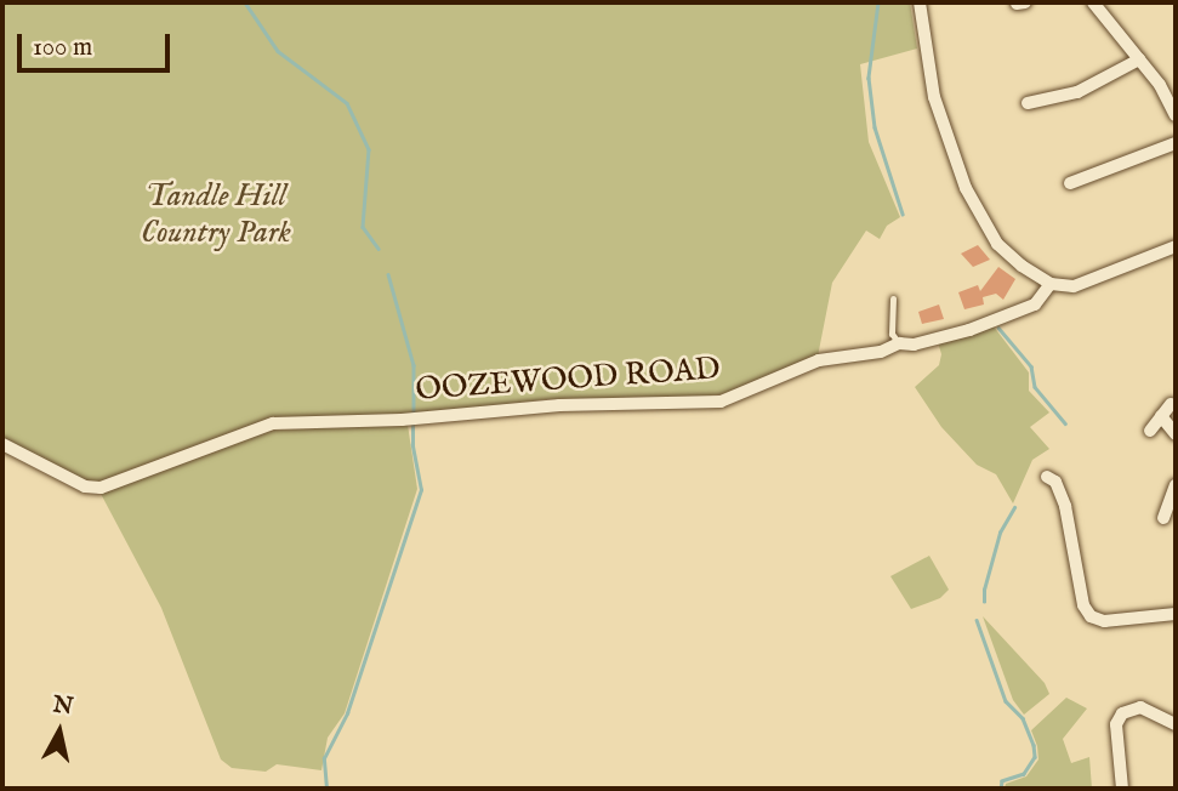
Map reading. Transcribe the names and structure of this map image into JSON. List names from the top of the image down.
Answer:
{
  "streets": {
    "street": ["OOZEWOOD ROAD"]
  },
  "parks": ["Tandle Hill Country Park"],
  "scale_bar": "100 m",
  "north": "top"
}
